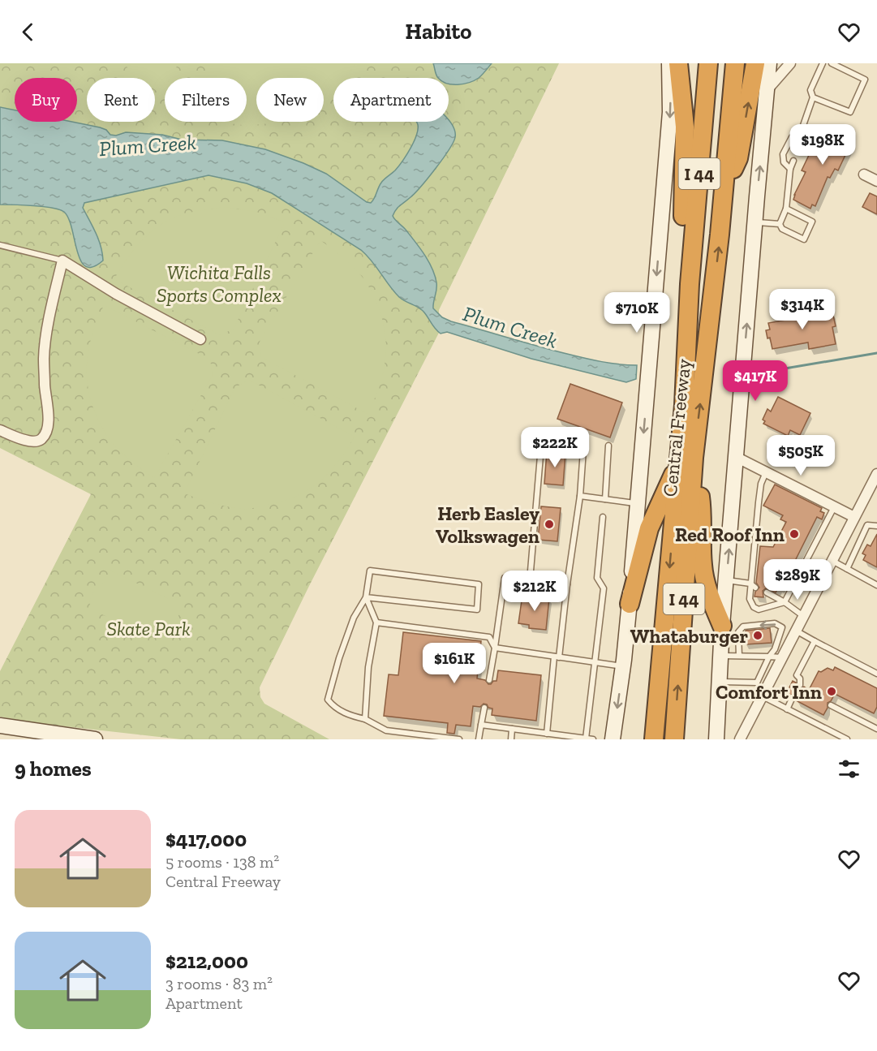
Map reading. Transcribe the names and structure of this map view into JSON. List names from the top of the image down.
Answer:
{
  "streets": {
    "highway": ["I 44", "Central Freeway"]
  },
  "water": ["Plum Creek"],
  "parks": ["Wichita Falls Sports Complex", "Skate Park"],
  "places": [
    "Herb Easley Volkswagen",
    "Red Roof Inn",
    "Whataburger",
    "Comfort Inn"
  ],
  "page": {
    "header": "Habito",
    "chip": [
      "Buy",
      "Rent",
      "Filters",
      "New",
      "Apartment"
    ],
    "price": [
      "$198K",
      "$314K",
      "$710K",
      "$417K",
      "$222K",
      "$505K",
      "$289K",
      "$212K",
      "$161K"
    ],
    "heading": "9 homes",
    "list": [
      {
        "name": "$417,000",
        "note": "5 rooms · 138 m² · Central Freeway"
      },
      {
        "name": "$212,000",
        "note": "3 rooms · 83 m² · Apartment"
      }
    ]
  }
}
